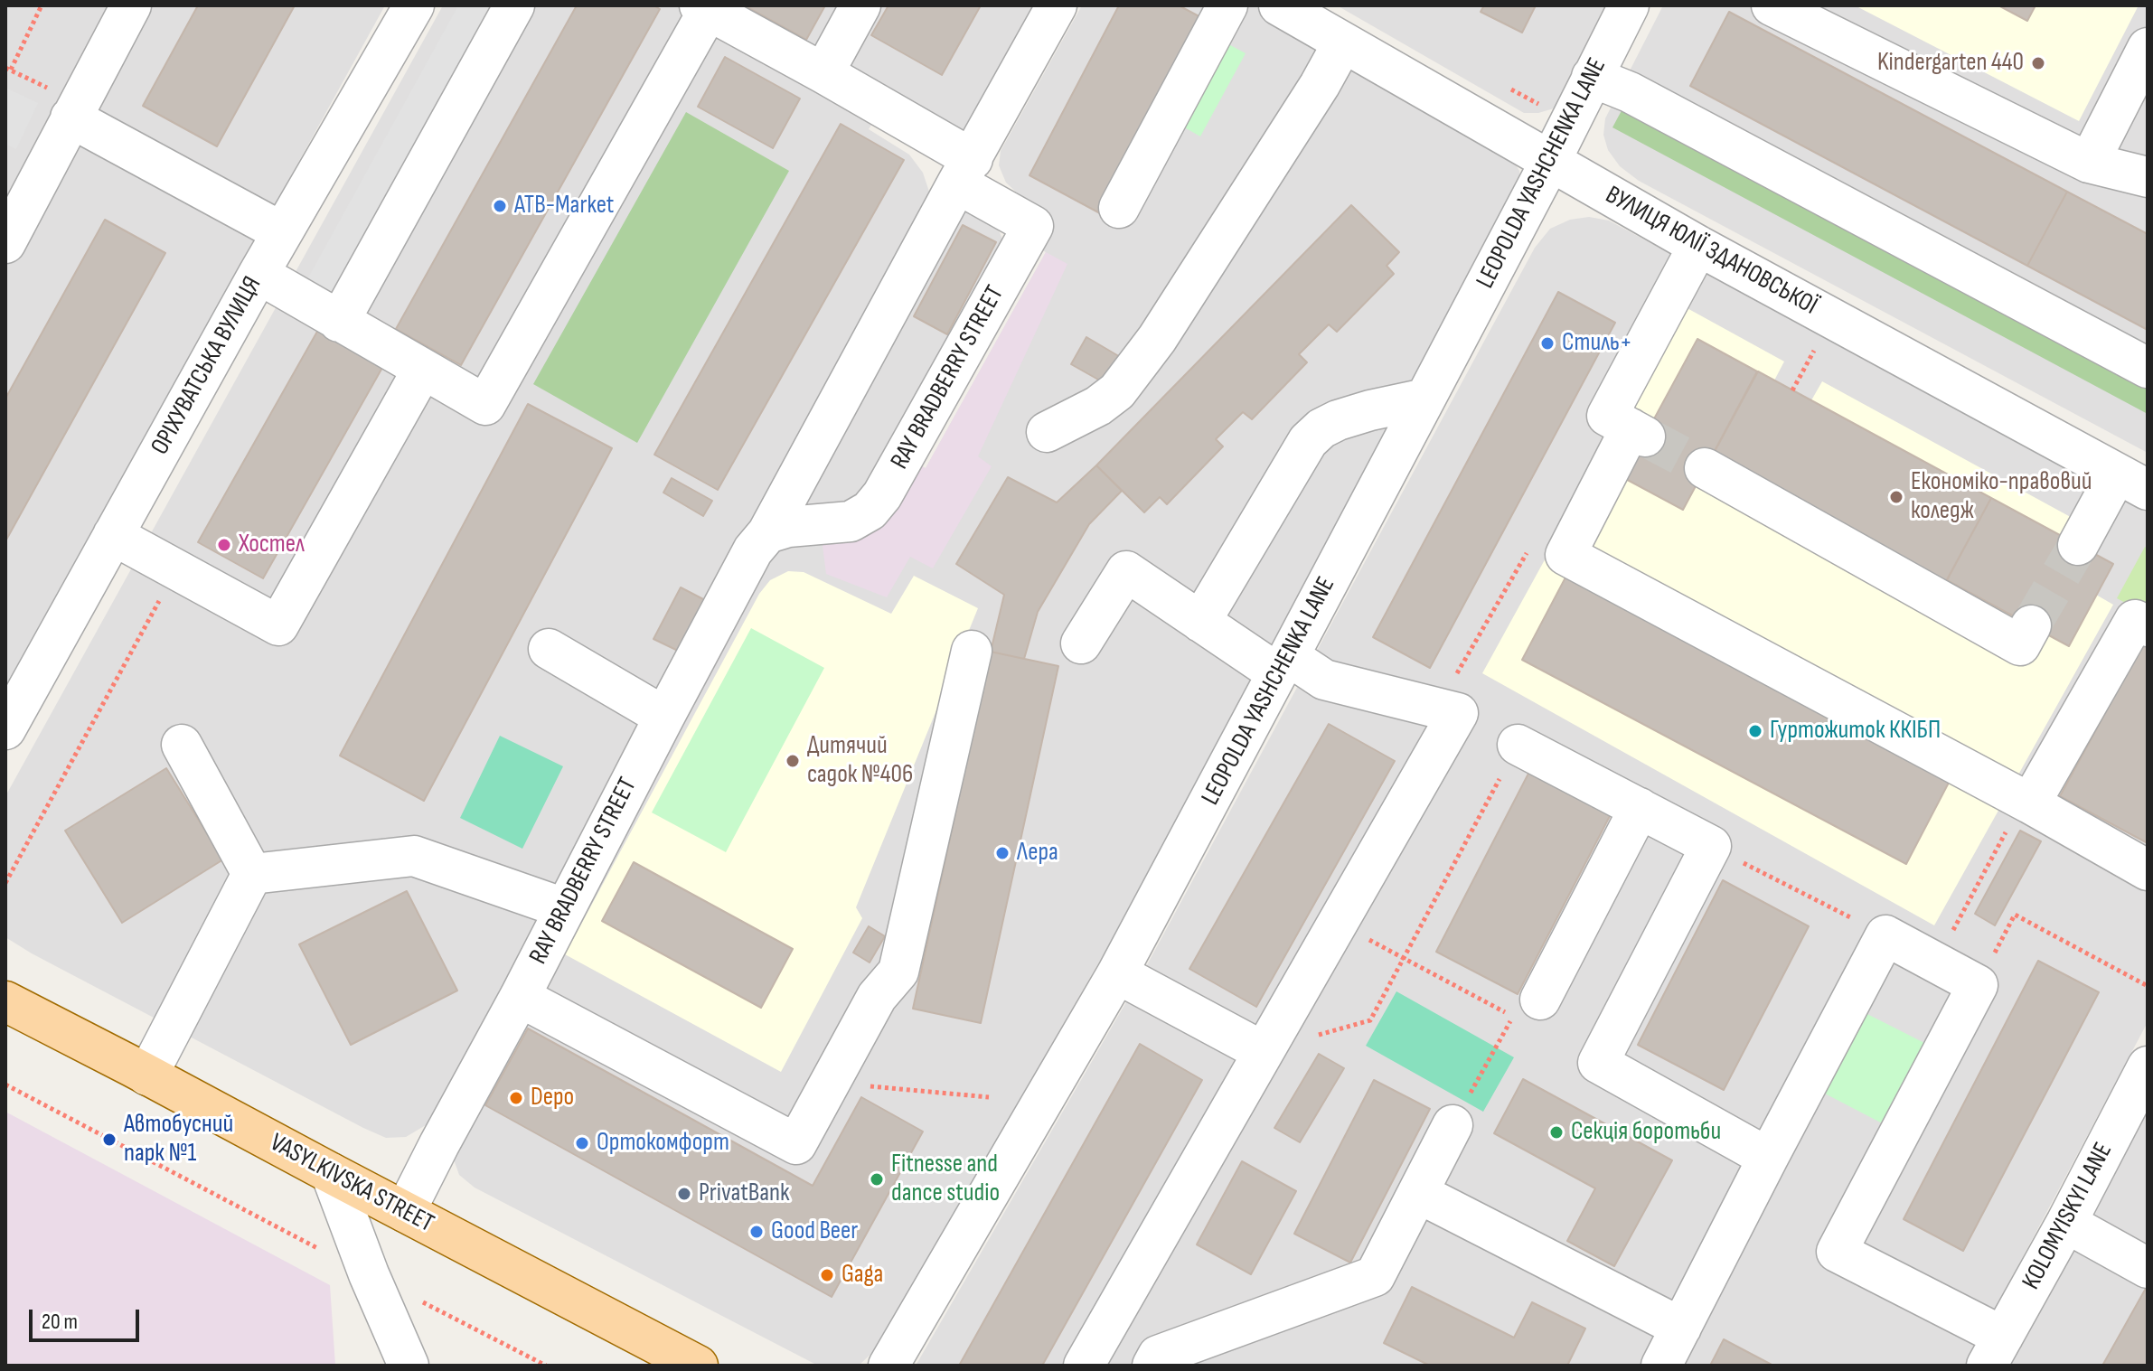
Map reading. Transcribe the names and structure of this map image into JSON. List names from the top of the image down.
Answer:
{
  "streets": {
    "main road": ["VASYLKIVSKA STREET"],
    "street": [
      "LEOPOLDA YASHCHENKA LANE",
      "ВУЛИЦЯ ЮЛІЇ ЗДАНОВСЬКОЇ",
      "ОРІХУВАТСЬКА ВУЛИЦЯ",
      "RAY BRADBERRY STREET",
      "KOLOMYISKYI LANE"
    ]
  },
  "crossings": [
    ["LEOPOLDA YASHCHENKA LANE", "ВУЛИЦЯ ЮЛІЇ ЗДАНОВСЬКОЇ"],
    ["RAY BRADBERRY STREET", "VASYLKIVSKA STREET"]
  ],
  "places": [
    "Kindergarten 440",
    "ATB-Market",
    "Стиль+",
    "Економіко-правовий коледж",
    "Хостел",
    "Гуртожиток ККІБП",
    "Дитячий садок №406",
    "Лера",
    "Depo",
    "Секція боротьби",
    "Автобусний парк №1",
    "Ортокомфорт",
    "Fitnesse and dance studio",
    "PrivatBank",
    "Good Beer",
    "Gaga"
  ],
  "scale_bar": "20 m"
}
